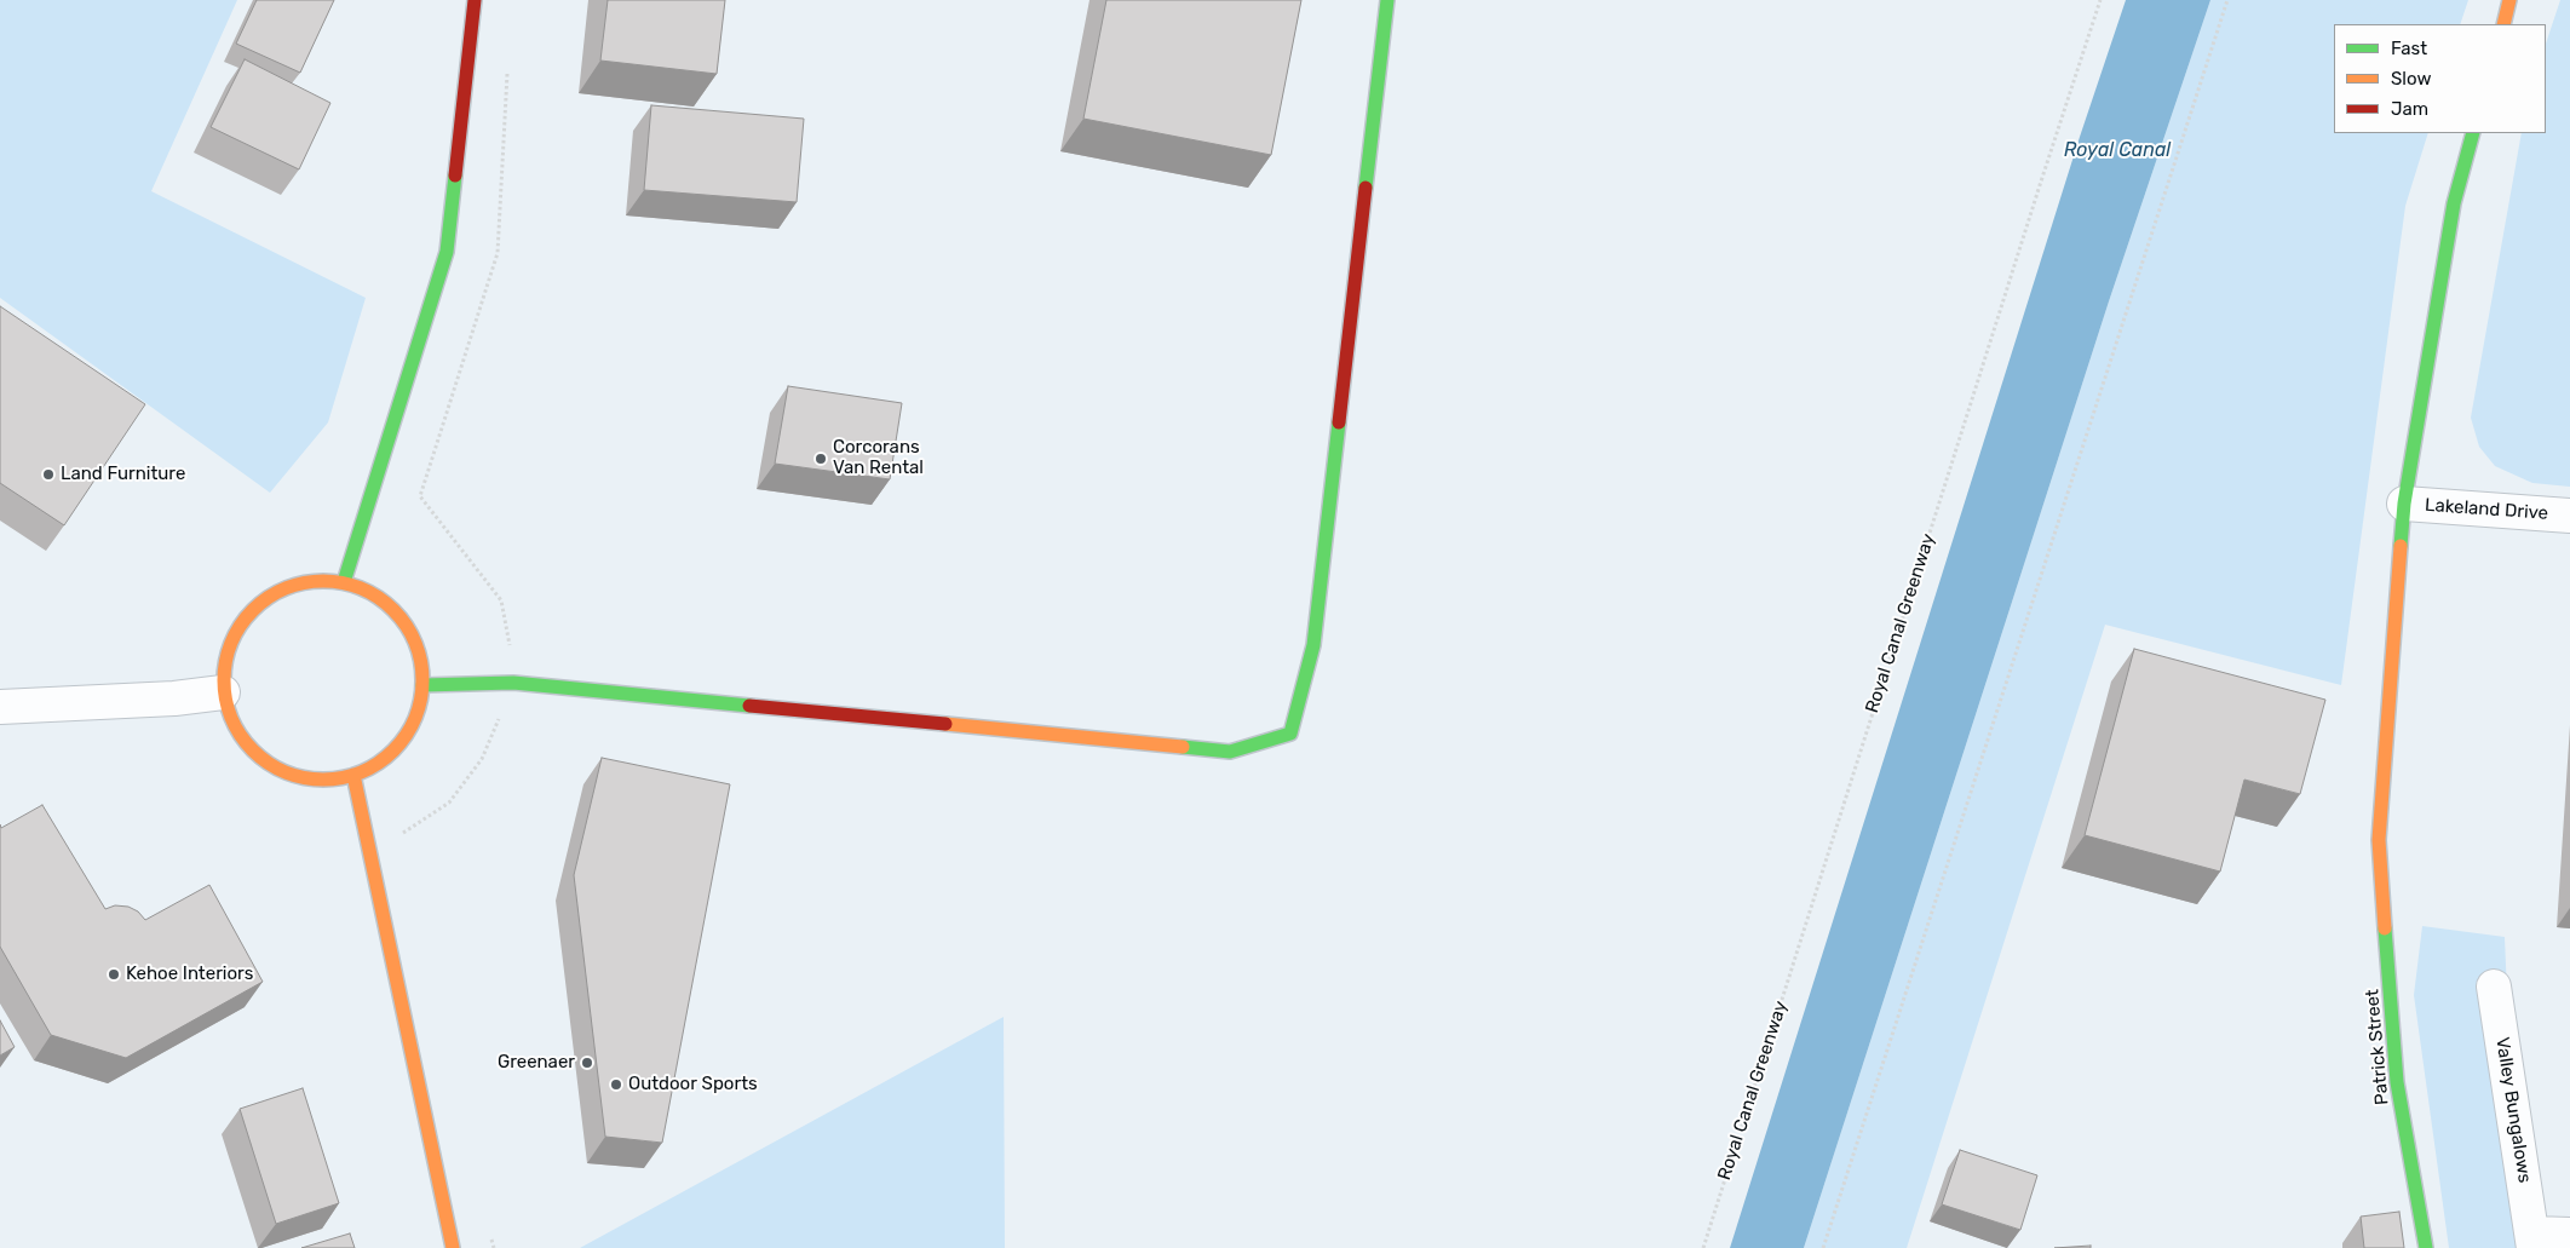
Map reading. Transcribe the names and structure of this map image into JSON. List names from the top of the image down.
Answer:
{
  "streets": {
    "street": ["Lakeland Drive", "Patrick Street", "Valley Bungalows"],
    "path": ["Royal Canal Greenway"]
  },
  "crossings": [
    ["Lakeland Drive", "Patrick Street"]
  ],
  "water": ["Royal Canal"],
  "places": [
    "Corcorans Van Rental",
    "Land Furniture",
    "Kehoe Interiors",
    "Greenaer",
    "Outdoor Sports"
  ],
  "legend": ["Fast", "Slow", "Jam"]
}
